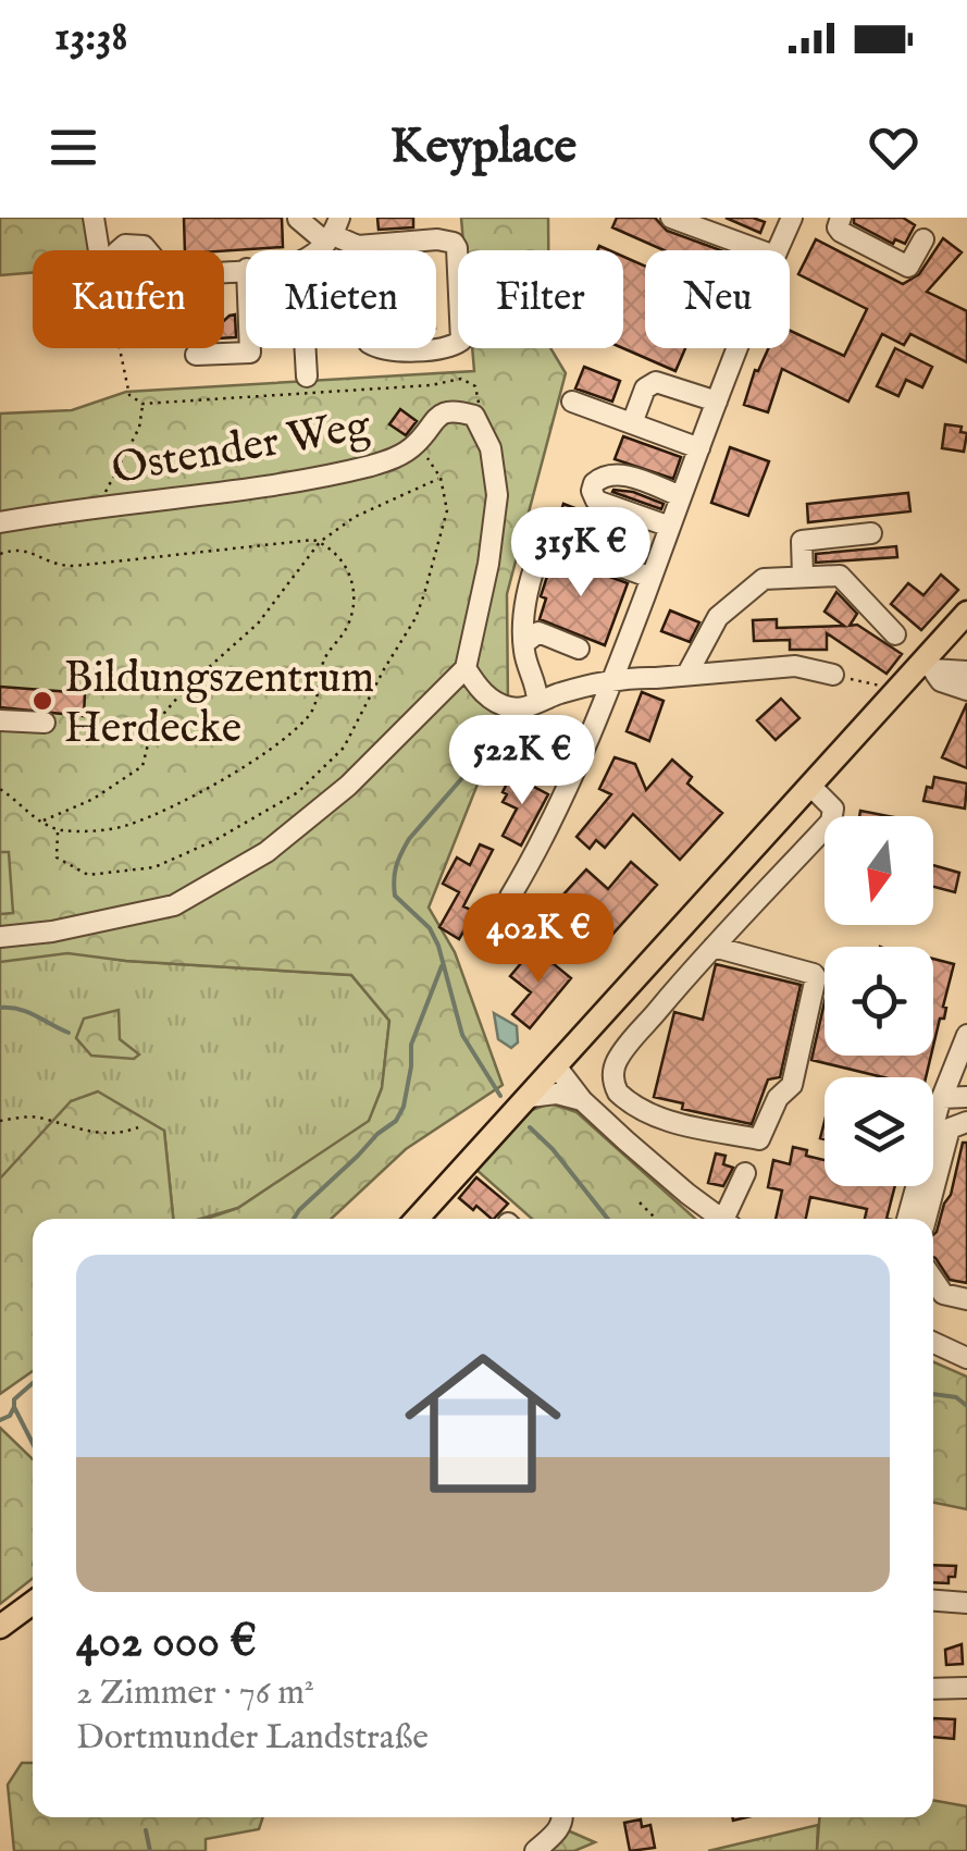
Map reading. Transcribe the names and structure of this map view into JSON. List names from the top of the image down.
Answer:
{
  "streets": {
    "street": ["Ostender Weg"]
  },
  "places": ["Bildungszentrum Herdecke"],
  "north": "bottom",
  "page": {
    "status": "13:38",
    "header": "Keyplace",
    "chip": [
      "Kaufen",
      "Mieten",
      "Filter",
      "Neu"
    ],
    "price": ["315K €", "522K €", "402K €"],
    "list": [
      {
        "name": "402 000 €",
        "note": "2 Zimmer · 76 m² · Dortmunder Landstraße"
      }
    ]
  }
}
